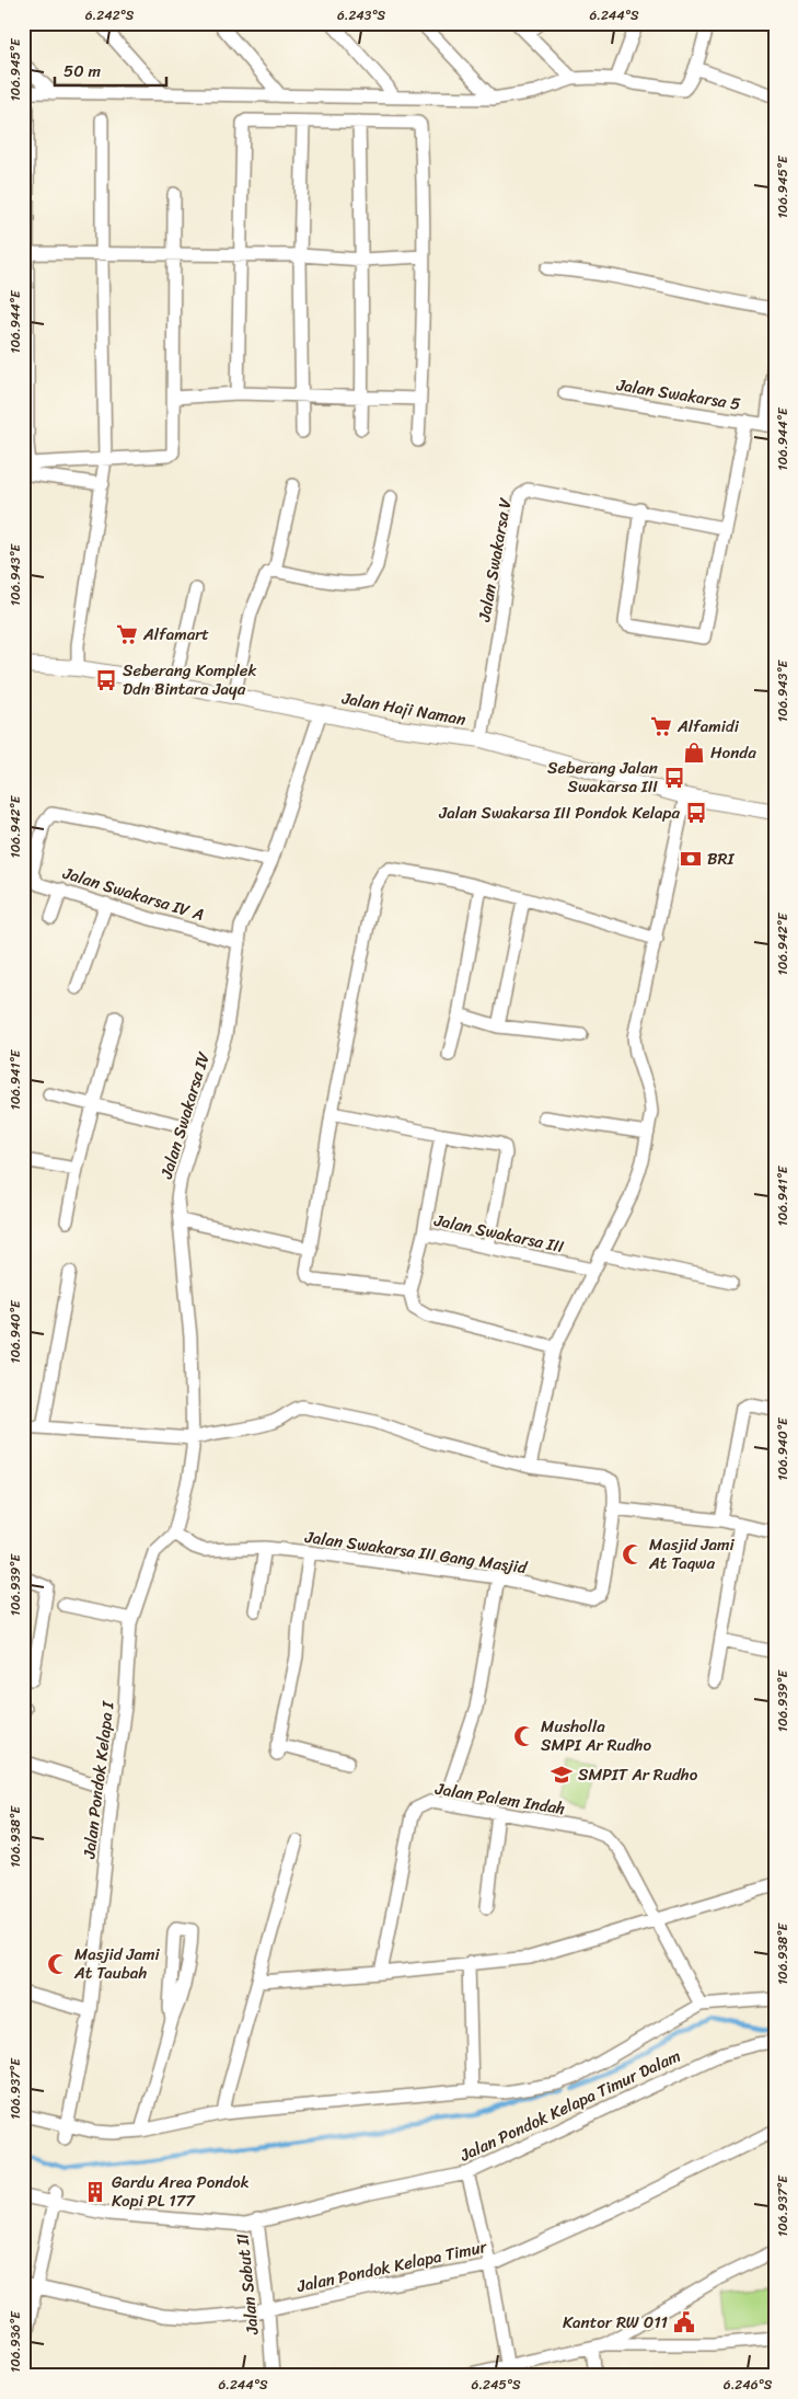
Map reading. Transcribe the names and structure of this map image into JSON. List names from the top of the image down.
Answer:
{
  "streets": {
    "street": [
      "Jalan Swakarsa 5",
      "Jalan Swakarsa V",
      "Jalan Haji Naman",
      "Jalan Swakarsa IV A",
      "Jalan Swakarsa IV",
      "Jalan Swakarsa III",
      "Jalan Swakarsa III Gang Masjid",
      "Jalan Pondok Kelapa I",
      "Jalan Palem Indah",
      "Jalan Pondok Kelapa Timur Dalam",
      "Jalan Pondok Kelapa Timur",
      "Jalan Sabut II"
    ]
  },
  "crossings": [
    ["Jalan Swakarsa 5", "Jalan Swakarsa V"],
    ["Jalan Swakarsa V", "Jalan Haji Naman"],
    ["Jalan Haji Naman", "Jalan Swakarsa IV"],
    ["Jalan Swakarsa IV A", "Jalan Swakarsa IV"],
    ["Jalan Swakarsa III Gang Masjid", "Jalan Pondok Kelapa I"],
    ["Jalan Swakarsa III Gang Masjid", "Jalan Palem Indah"],
    ["Jalan Pondok Kelapa Timur Dalam", "Jalan Sabut II"],
    ["Jalan Pondok Kelapa Timur", "Jalan Sabut II"]
  ],
  "places": {
    "supermarket": ["Alfamart", "Alfamidi"],
    "bus stop": ["Seberang Komplek Ddn Bintara Jaya", "Seberang Jalan Swakarsa III", "Jalan Swakarsa III Pondok Kelapa"],
    "shop": ["Honda"],
    "bank": ["BRI"],
    "mosque": ["Masjid Jami At Taqwa", "Musholla SMPI Ar Rudho", "Masjid Jami At Taubah"],
    "school or university": ["SMPIT Ar Rudho"],
    "building": ["Gardu Area Pondok Kopi PL 177"],
    "public building": ["Kantor RW 011"]
  },
  "scale_bar": "50 m",
  "coordinates": [
    "6.242°S",
    "6.243°S",
    "6.244°S",
    "106.945°E",
    "106.944°E",
    "106.943°E",
    "106.942°E",
    "106.941°E",
    "106.940°E",
    "106.939°E",
    "106.938°E",
    "106.937°E",
    "106.936°E",
    "6.245°S",
    "6.246°S"
  ]
}
